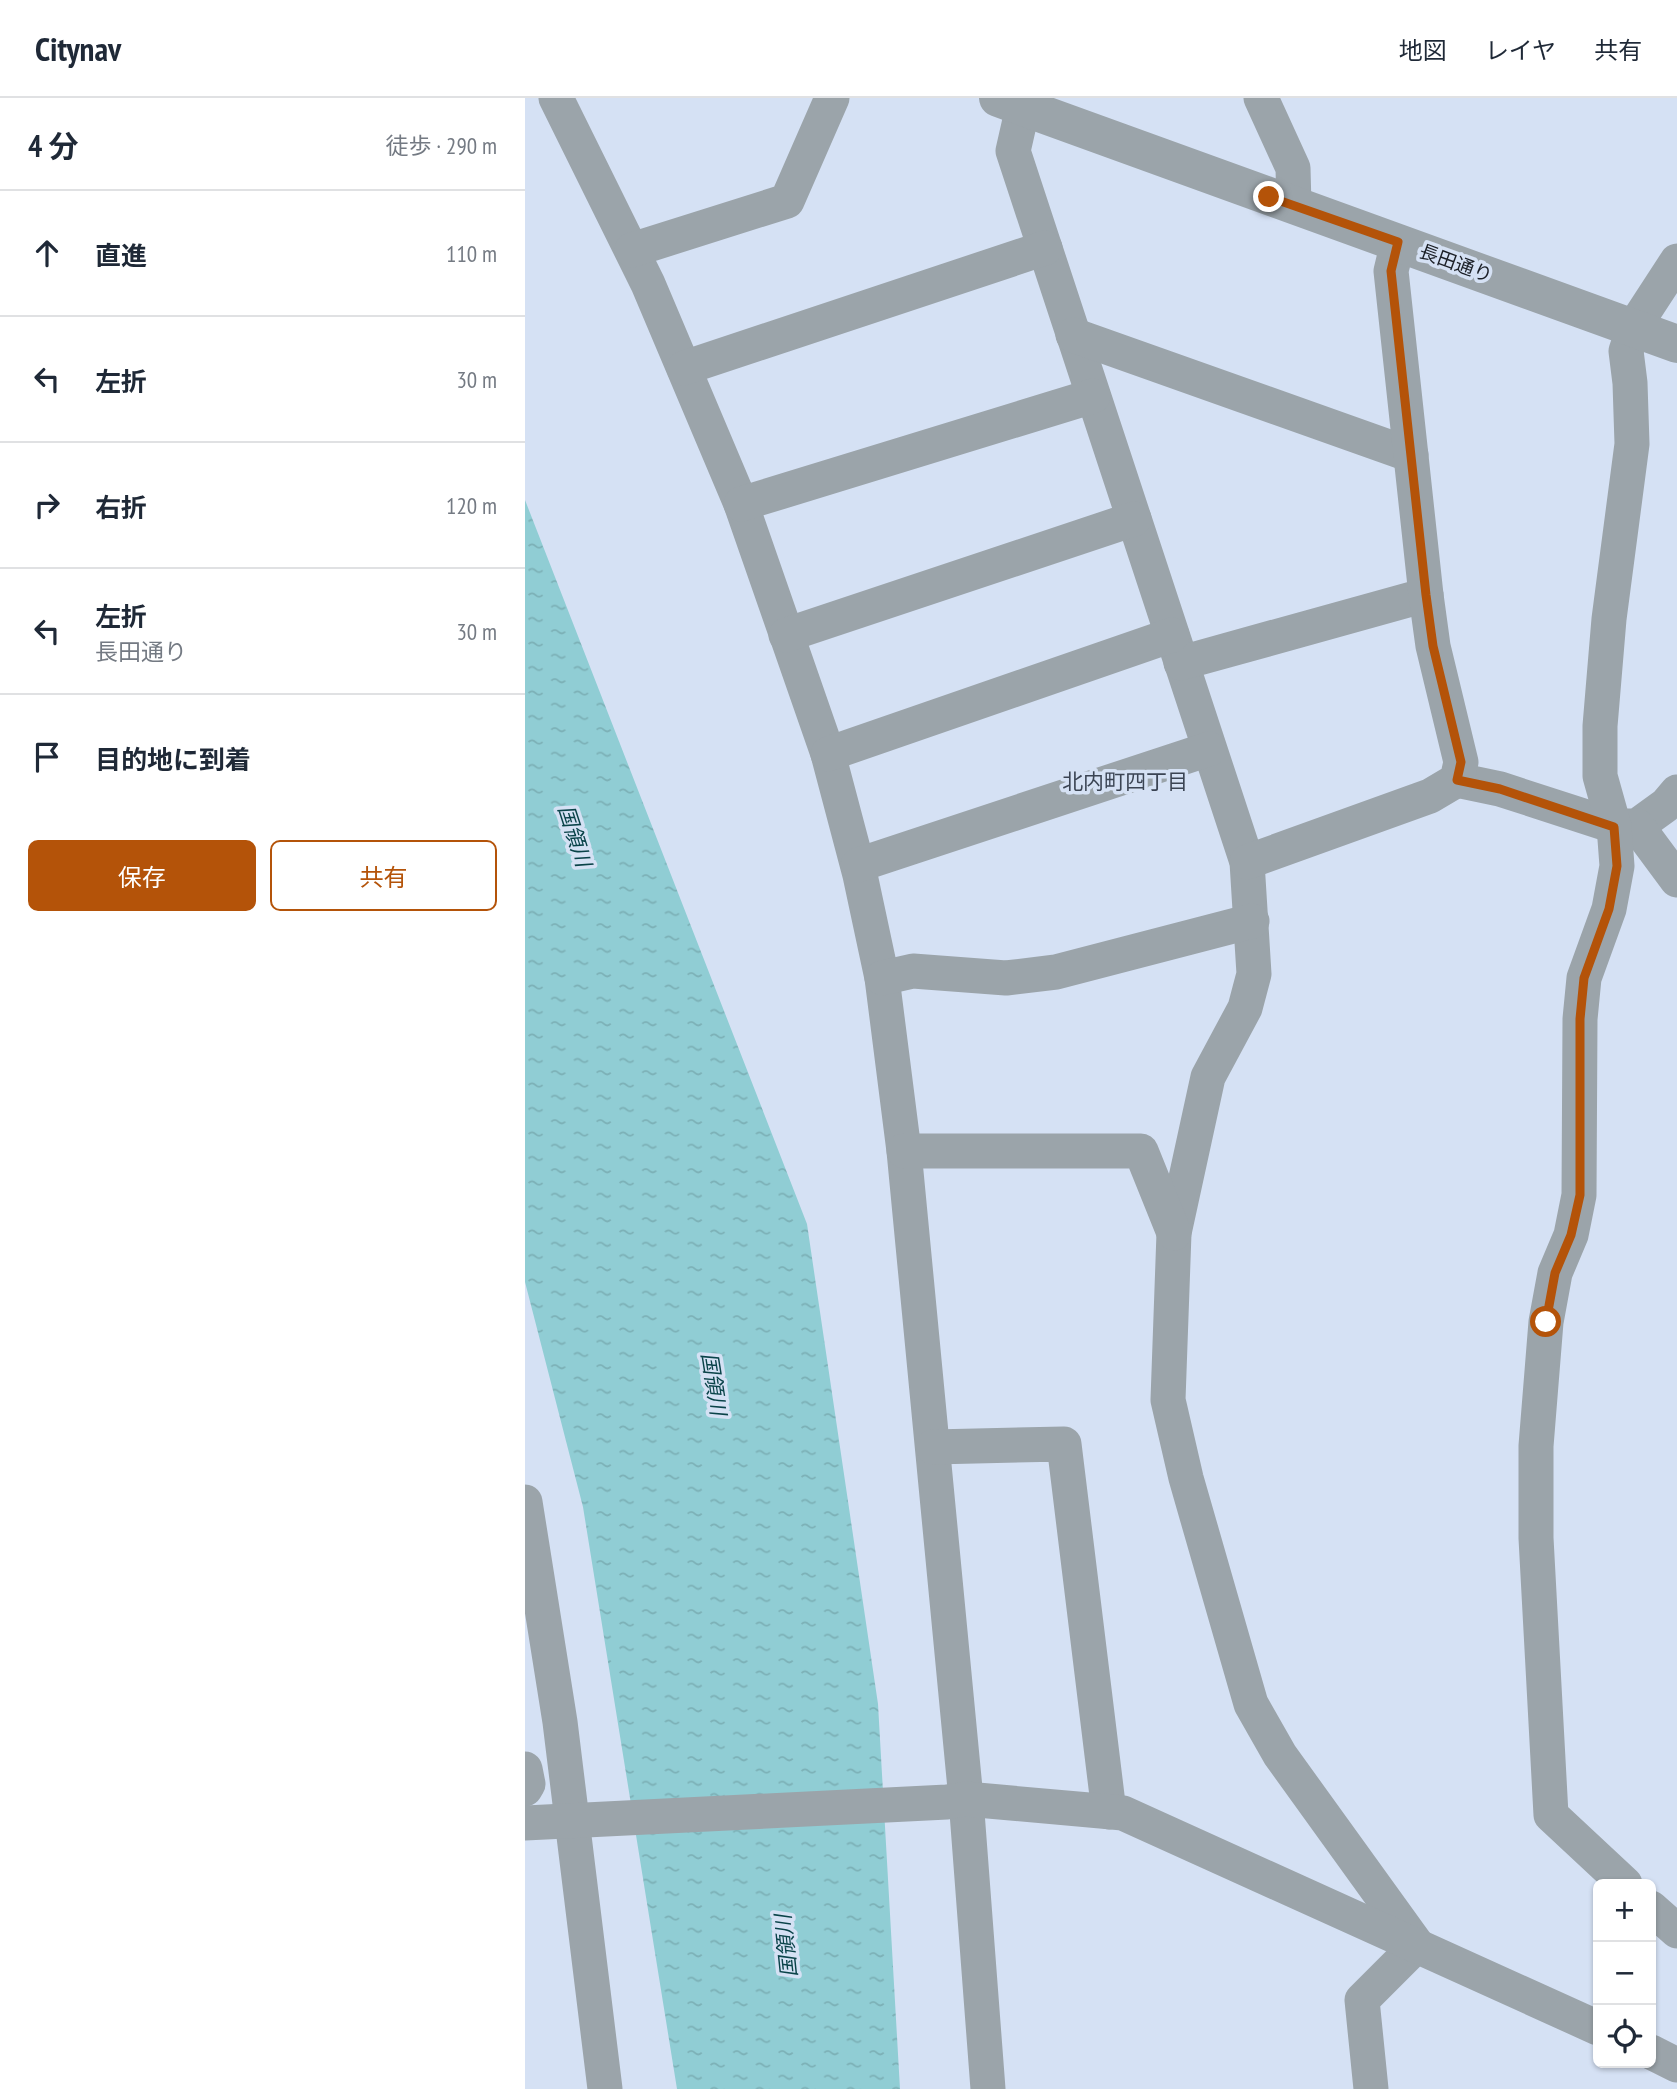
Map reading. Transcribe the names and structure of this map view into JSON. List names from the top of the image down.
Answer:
{
  "streets": {
    "street": ["長田通り"]
  },
  "districts": ["北内町四丁目"],
  "water": ["国領川"],
  "page": {
    "header": "Citynav",
    "nav": ["地図", "レイヤ", "共有"],
    "heading": ["4 分", "徒歩 · 290 m"],
    "list": [
      ["直進", "110 m"],
      ["左折", "30 m"],
      ["右折", "120 m"],
      ["左折", "長田通り", "30 m"],
      "目的地に到着"
    ],
    "buttons": ["保存", "共有"],
    "map_buttons": ["+", "−"]
  }
}
